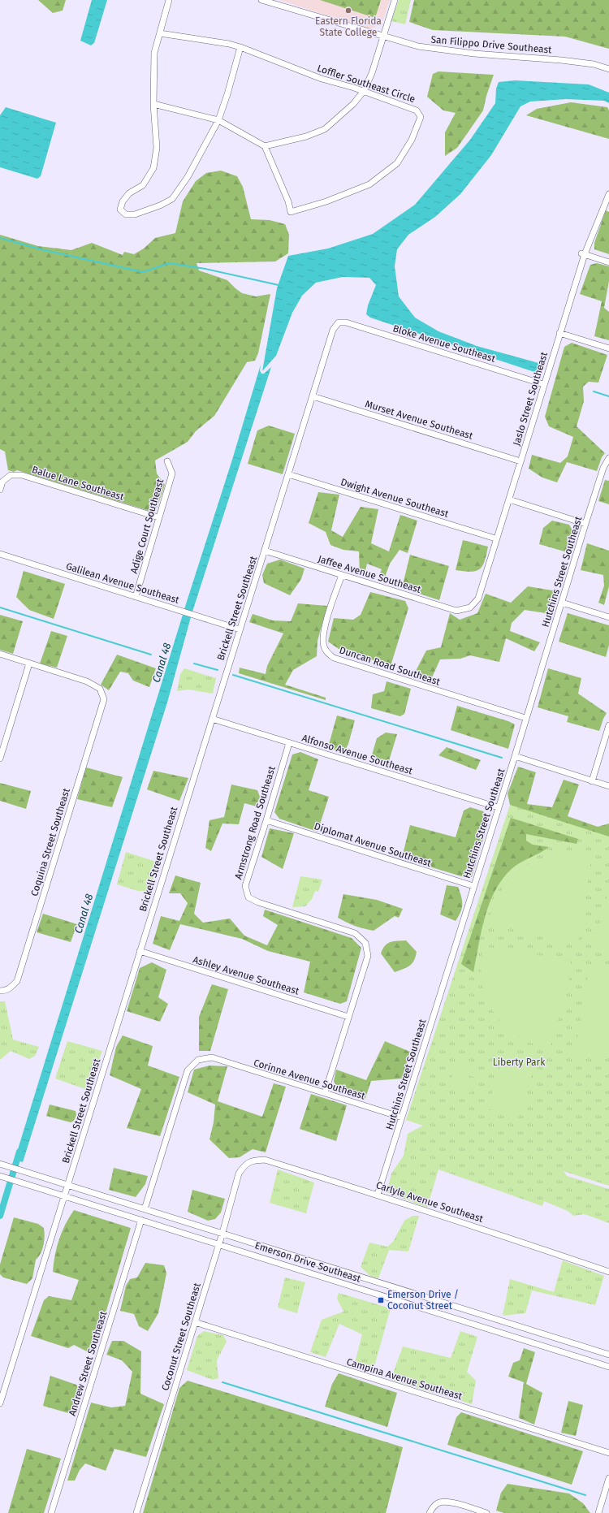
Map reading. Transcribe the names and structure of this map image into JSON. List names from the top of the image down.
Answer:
{
  "streets": {
    "street": [
      "San Filippo Drive Southeast",
      "Loffler Southeast Circle",
      "Bloke Avenue Southeast",
      "Jaslo Street Southeast",
      "Murset Avenue Southeast",
      "Balue Lane Southeast",
      "Dwight Avenue Southeast",
      "Adige Court Southeast",
      "Hutchins Street Southeast",
      "Jaffee Avenue Southeast",
      "Galilean Avenue Southeast",
      "Brickell Street Southeast",
      "Duncan Road Southeast",
      "Alfonso Avenue Southeast",
      "Armstrong Road Southeast",
      "Coquina Street Southeast",
      "Diplomat Avenue Southeast",
      "Ashley Avenue Southeast",
      "Corinne Avenue Southeast",
      "Carlyle Avenue Southeast",
      "Emerson Drive Southeast",
      "Coconut Street Southeast",
      "Andrew Street Southeast",
      "Campina Avenue Southeast"
    ]
  },
  "crossings": [
    ["Bloke Avenue Southeast", "Jaslo Street Southeast"],
    ["Bloke Avenue Southeast", "Brickell Street Southeast"],
    ["Jaslo Street Southeast", "Murset Avenue Southeast"],
    ["Jaslo Street Southeast", "Dwight Avenue Southeast"],
    ["Jaslo Street Southeast", "Jaffee Avenue Southeast"],
    ["Murset Avenue Southeast", "Brickell Street Southeast"],
    ["Balue Lane Southeast", "Adige Court Southeast"],
    ["Dwight Avenue Southeast", "Brickell Street Southeast"],
    ["Adige Court Southeast", "Galilean Avenue Southeast"],
    ["Hutchins Street Southeast", "Duncan Road Southeast"],
    ["Hutchins Street Southeast", "Alfonso Avenue Southeast"],
    ["Hutchins Street Southeast", "Diplomat Avenue Southeast"],
    ["Hutchins Street Southeast", "Corinne Avenue Southeast"],
    ["Hutchins Street Southeast", "Carlyle Avenue Southeast"],
    ["Jaffee Avenue Southeast", "Brickell Street Southeast"],
    ["Jaffee Avenue Southeast", "Duncan Road Southeast"],
    ["Galilean Avenue Southeast", "Brickell Street Southeast"],
    ["Brickell Street Southeast", "Alfonso Avenue Southeast"],
    ["Brickell Street Southeast", "Ashley Avenue Southeast"],
    ["Brickell Street Southeast", "Emerson Drive Southeast"],
    ["Alfonso Avenue Southeast", "Armstrong Road Southeast"],
    ["Armstrong Road Southeast", "Diplomat Avenue Southeast"],
    ["Armstrong Road Southeast", "Ashley Avenue Southeast"],
    ["Armstrong Road Southeast", "Corinne Avenue Southeast"],
    ["Corinne Avenue Southeast", "Emerson Drive Southeast"],
    ["Carlyle Avenue Southeast", "Coconut Street Southeast"],
    ["Emerson Drive Southeast", "Coconut Street Southeast"],
    ["Emerson Drive Southeast", "Andrew Street Southeast"],
    ["Coconut Street Southeast", "Campina Avenue Southeast"]
  ],
  "water": ["Canal 48"],
  "parks": ["Liberty Park"],
  "places": {
    "other": ["Eastern Florida State College"],
    "transit": ["Emerson Drive / Coconut Street"]
  }
}
